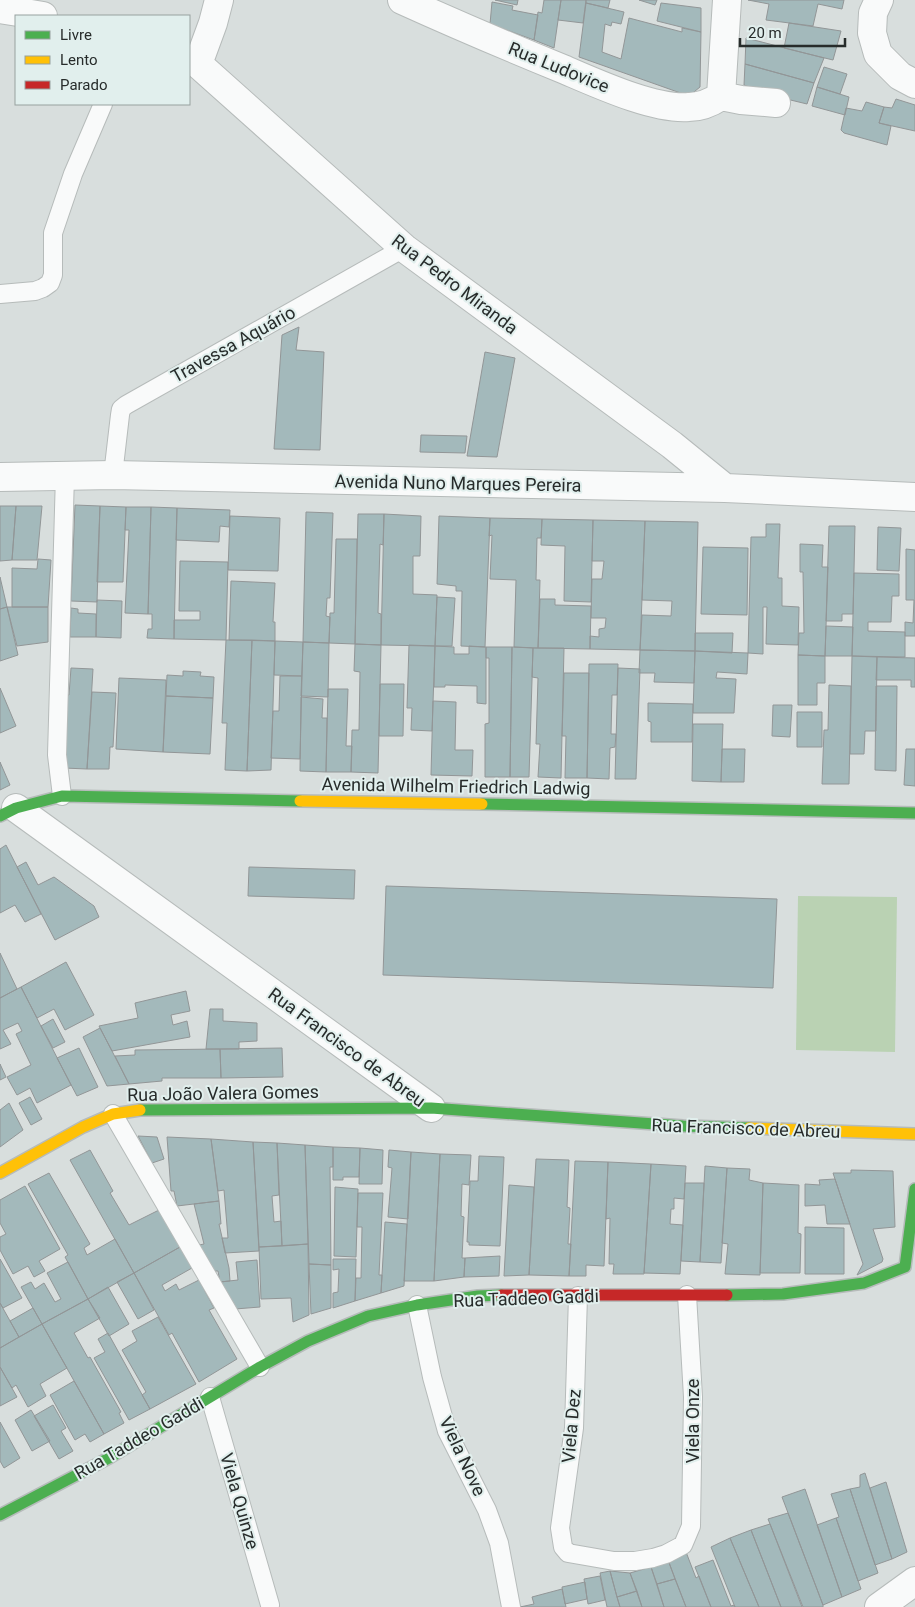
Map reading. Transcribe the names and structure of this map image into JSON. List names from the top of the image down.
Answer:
{
  "streets": {
    "street": [
      "Rua Ludovice",
      "Rua Pedro Miranda",
      "Avenida Nuno Marques Pereira",
      "Avenida Wilhelm Friedrich Ladwig",
      "Rua Francisco de Abreu",
      "Rua João Valera Gomes",
      "Rua Taddeo Gaddi"
    ],
    "lane": [
      "Travessa Aquário",
      "Viela Onze",
      "Viela Dez",
      "Viela Nove",
      "Viela Quinze"
    ]
  },
  "crossings": [
    ["Rua Pedro Miranda", "Travessa Aquário"],
    ["Rua Pedro Miranda", "Avenida Nuno Marques Pereira"],
    ["Travessa Aquário", "Avenida Nuno Marques Pereira"],
    ["Avenida Wilhelm Friedrich Ladwig", "Rua Francisco de Abreu"],
    ["Rua Francisco de Abreu", "Rua João Valera Gomes"],
    ["Rua Taddeo Gaddi", "Viela Onze"],
    ["Rua Taddeo Gaddi", "Viela Dez"],
    ["Rua Taddeo Gaddi", "Viela Nove"],
    ["Rua Taddeo Gaddi", "Viela Quinze"],
    ["Viela Onze", "Viela Dez"]
  ],
  "legend": ["Livre", "Lento", "Parado"],
  "scale_bar": "20 m"
}
